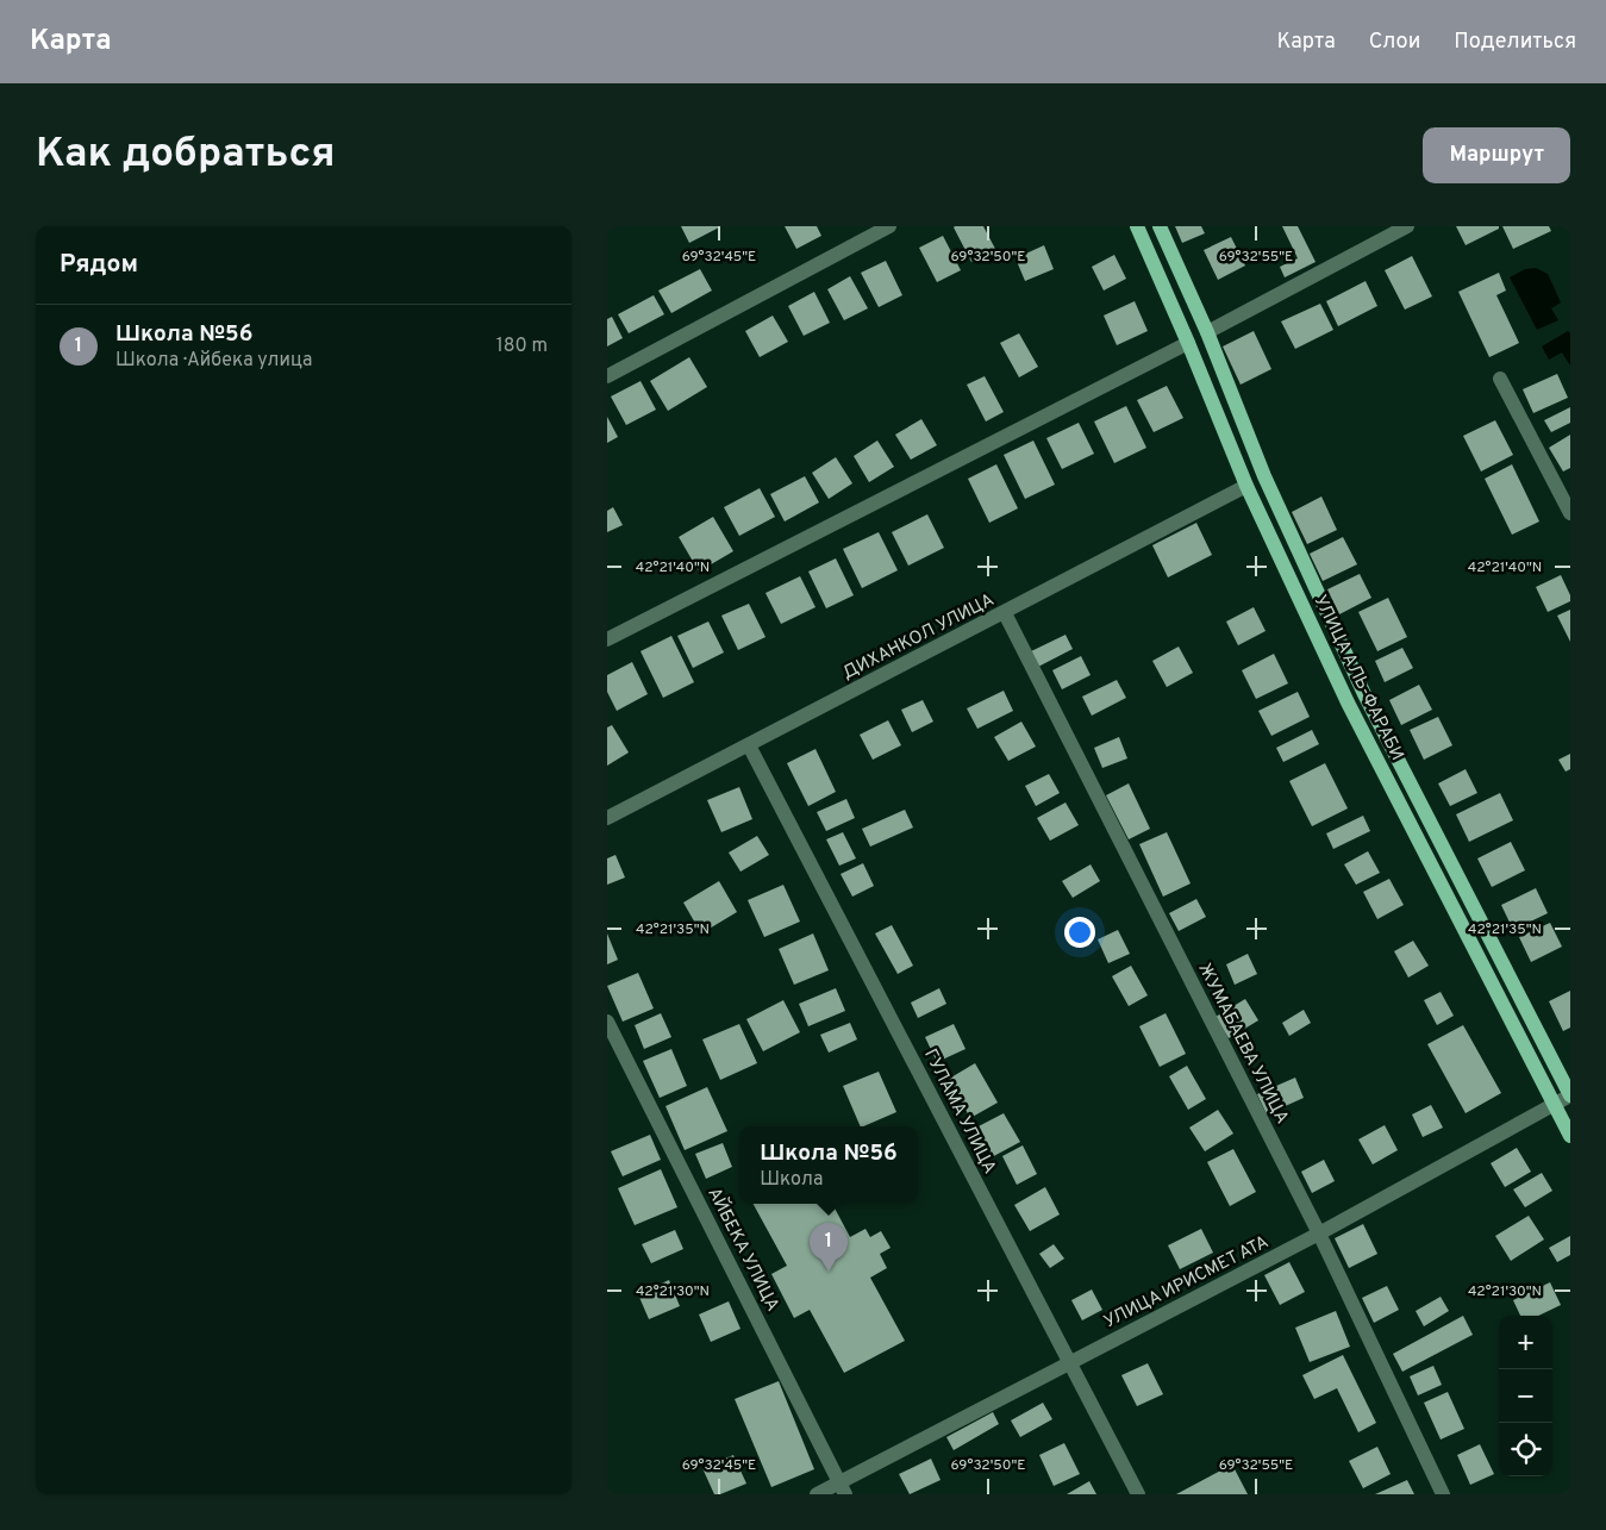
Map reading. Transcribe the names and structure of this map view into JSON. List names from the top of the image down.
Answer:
{
  "streets": {
    "main road": ["УЛИЦА АЛЬ-ФАРАБИ"],
    "street": [
      "ДИХАНКОЛ УЛИЦА",
      "ЖУМАБАЕВА УЛИЦА",
      "ГУЛАМА УЛИЦА",
      "АЙБЕКА УЛИЦА",
      "УЛИЦА ИРИСМЕТ АТА"
    ]
  },
  "crossings": [
    ["ДИХАНКОЛ УЛИЦА", "УЛИЦА АЛЬ-ФАРАБИ"],
    ["ДИХАНКОЛ УЛИЦА", "ЖУМАБАЕВА УЛИЦА"],
    ["ДИХАНКОЛ УЛИЦА", "ГУЛАМА УЛИЦА"],
    ["УЛИЦА АЛЬ-ФАРАБИ", "УЛИЦА ИРИСМЕТ АТА"],
    ["ЖУМАБАЕВА УЛИЦА", "УЛИЦА ИРИСМЕТ АТА"],
    ["ГУЛАМА УЛИЦА", "УЛИЦА ИРИСМЕТ АТА"],
    ["АЙБЕКА УЛИЦА", "УЛИЦА ИРИСМЕТ АТА"]
  ],
  "page": {
    "header": "Карта",
    "nav": ["Карта", "Слои", "Поделиться"],
    "buttons": "Маршрут",
    "title": "Как добраться",
    "heading": "Рядом",
    "list": [
      {
        "mark": "1",
        "name": "Школа №56",
        "note": "Школа · Айбека улица",
        "value": "180 m"
      }
    ],
    "popup": ["Школа №56", "Школа"],
    "pins": "1",
    "map_buttons": ["+", "−"]
  },
  "coordinates": [
    "69°32'45\"E",
    "69°32'50\"E",
    "69°32'55\"E",
    "42°21'40\"N",
    "42°21'35\"N",
    "42°21'30\"N"
  ]
}
